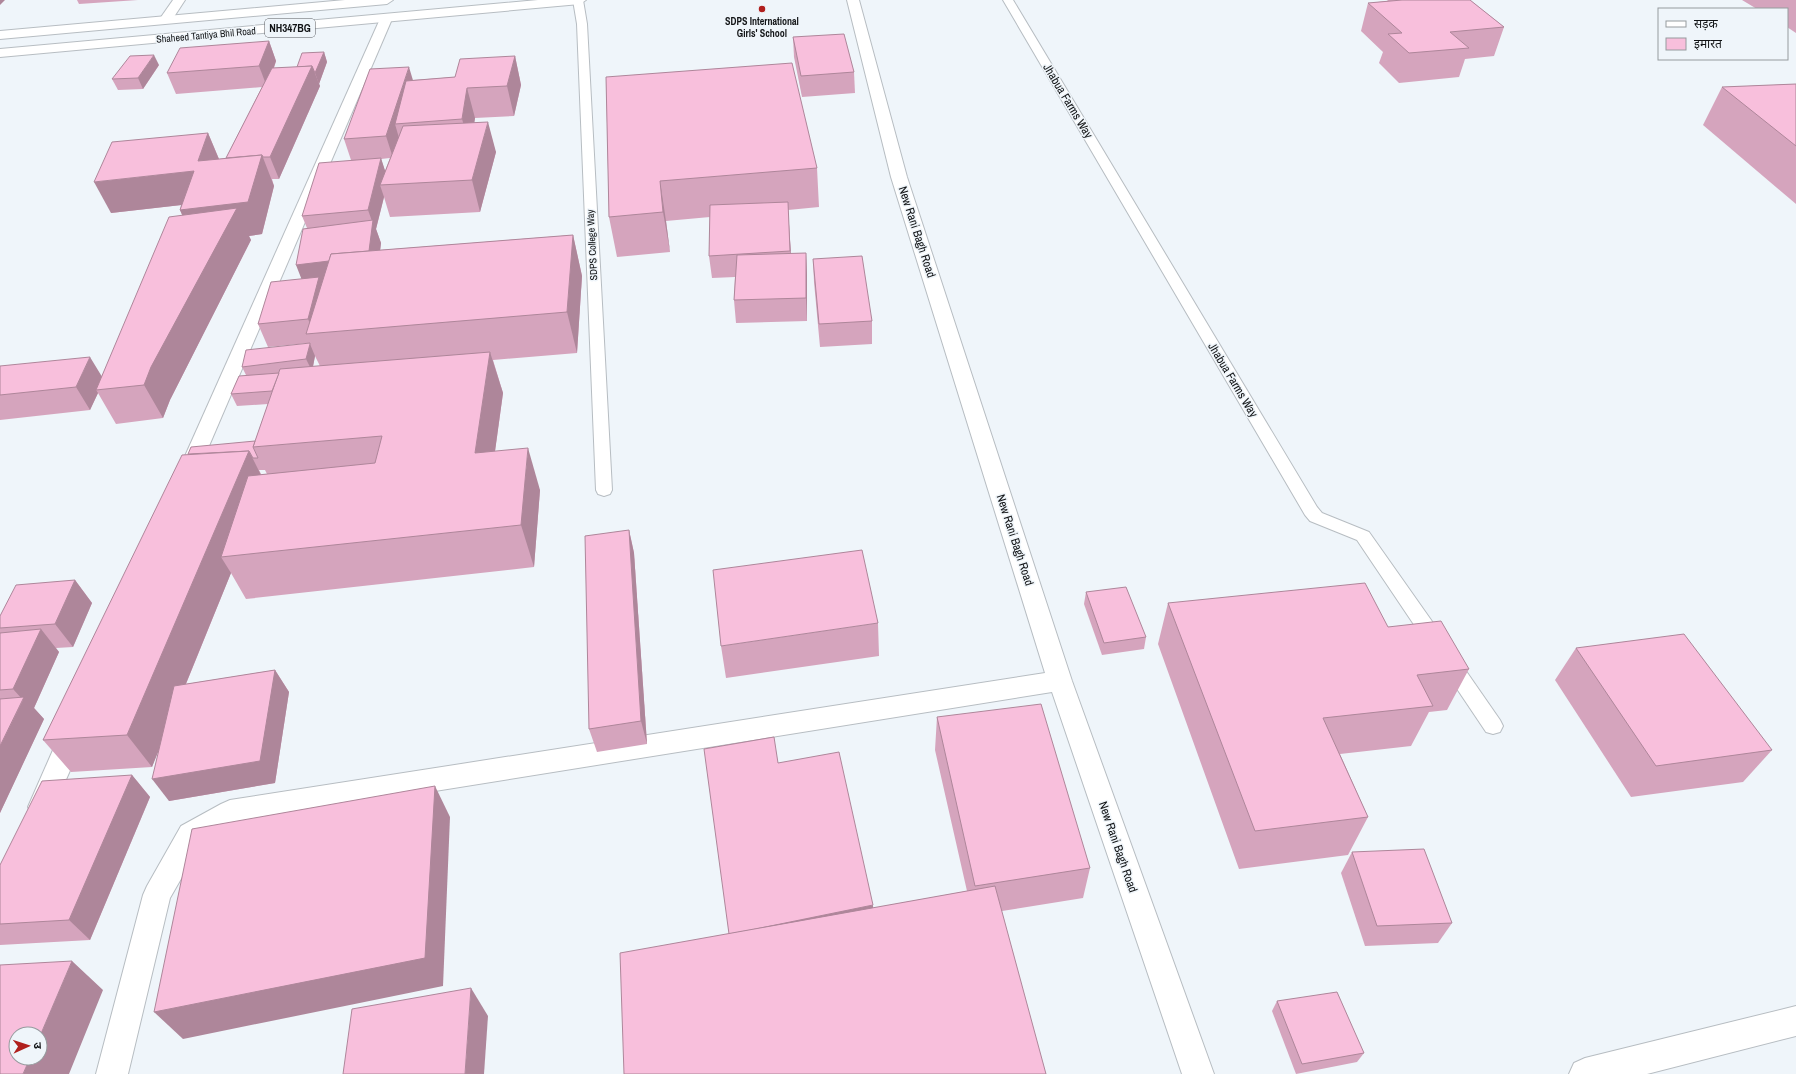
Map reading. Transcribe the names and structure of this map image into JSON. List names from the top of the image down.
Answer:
{
  "streets": {
    "street": ["NH347BG", "Shaheed Tantiya Bhil Road", "New Rani Bagh Road"],
    "lane": ["Jhabua Farms Way", "SDPS College Way"]
  },
  "crossings": [
    ["Shaheed Tantiya Bhil Road", "SDPS College Way"]
  ],
  "places": ["SDPS International Girls' School"],
  "legend": ["सड़क", "इमारत"],
  "north": "right"
}
